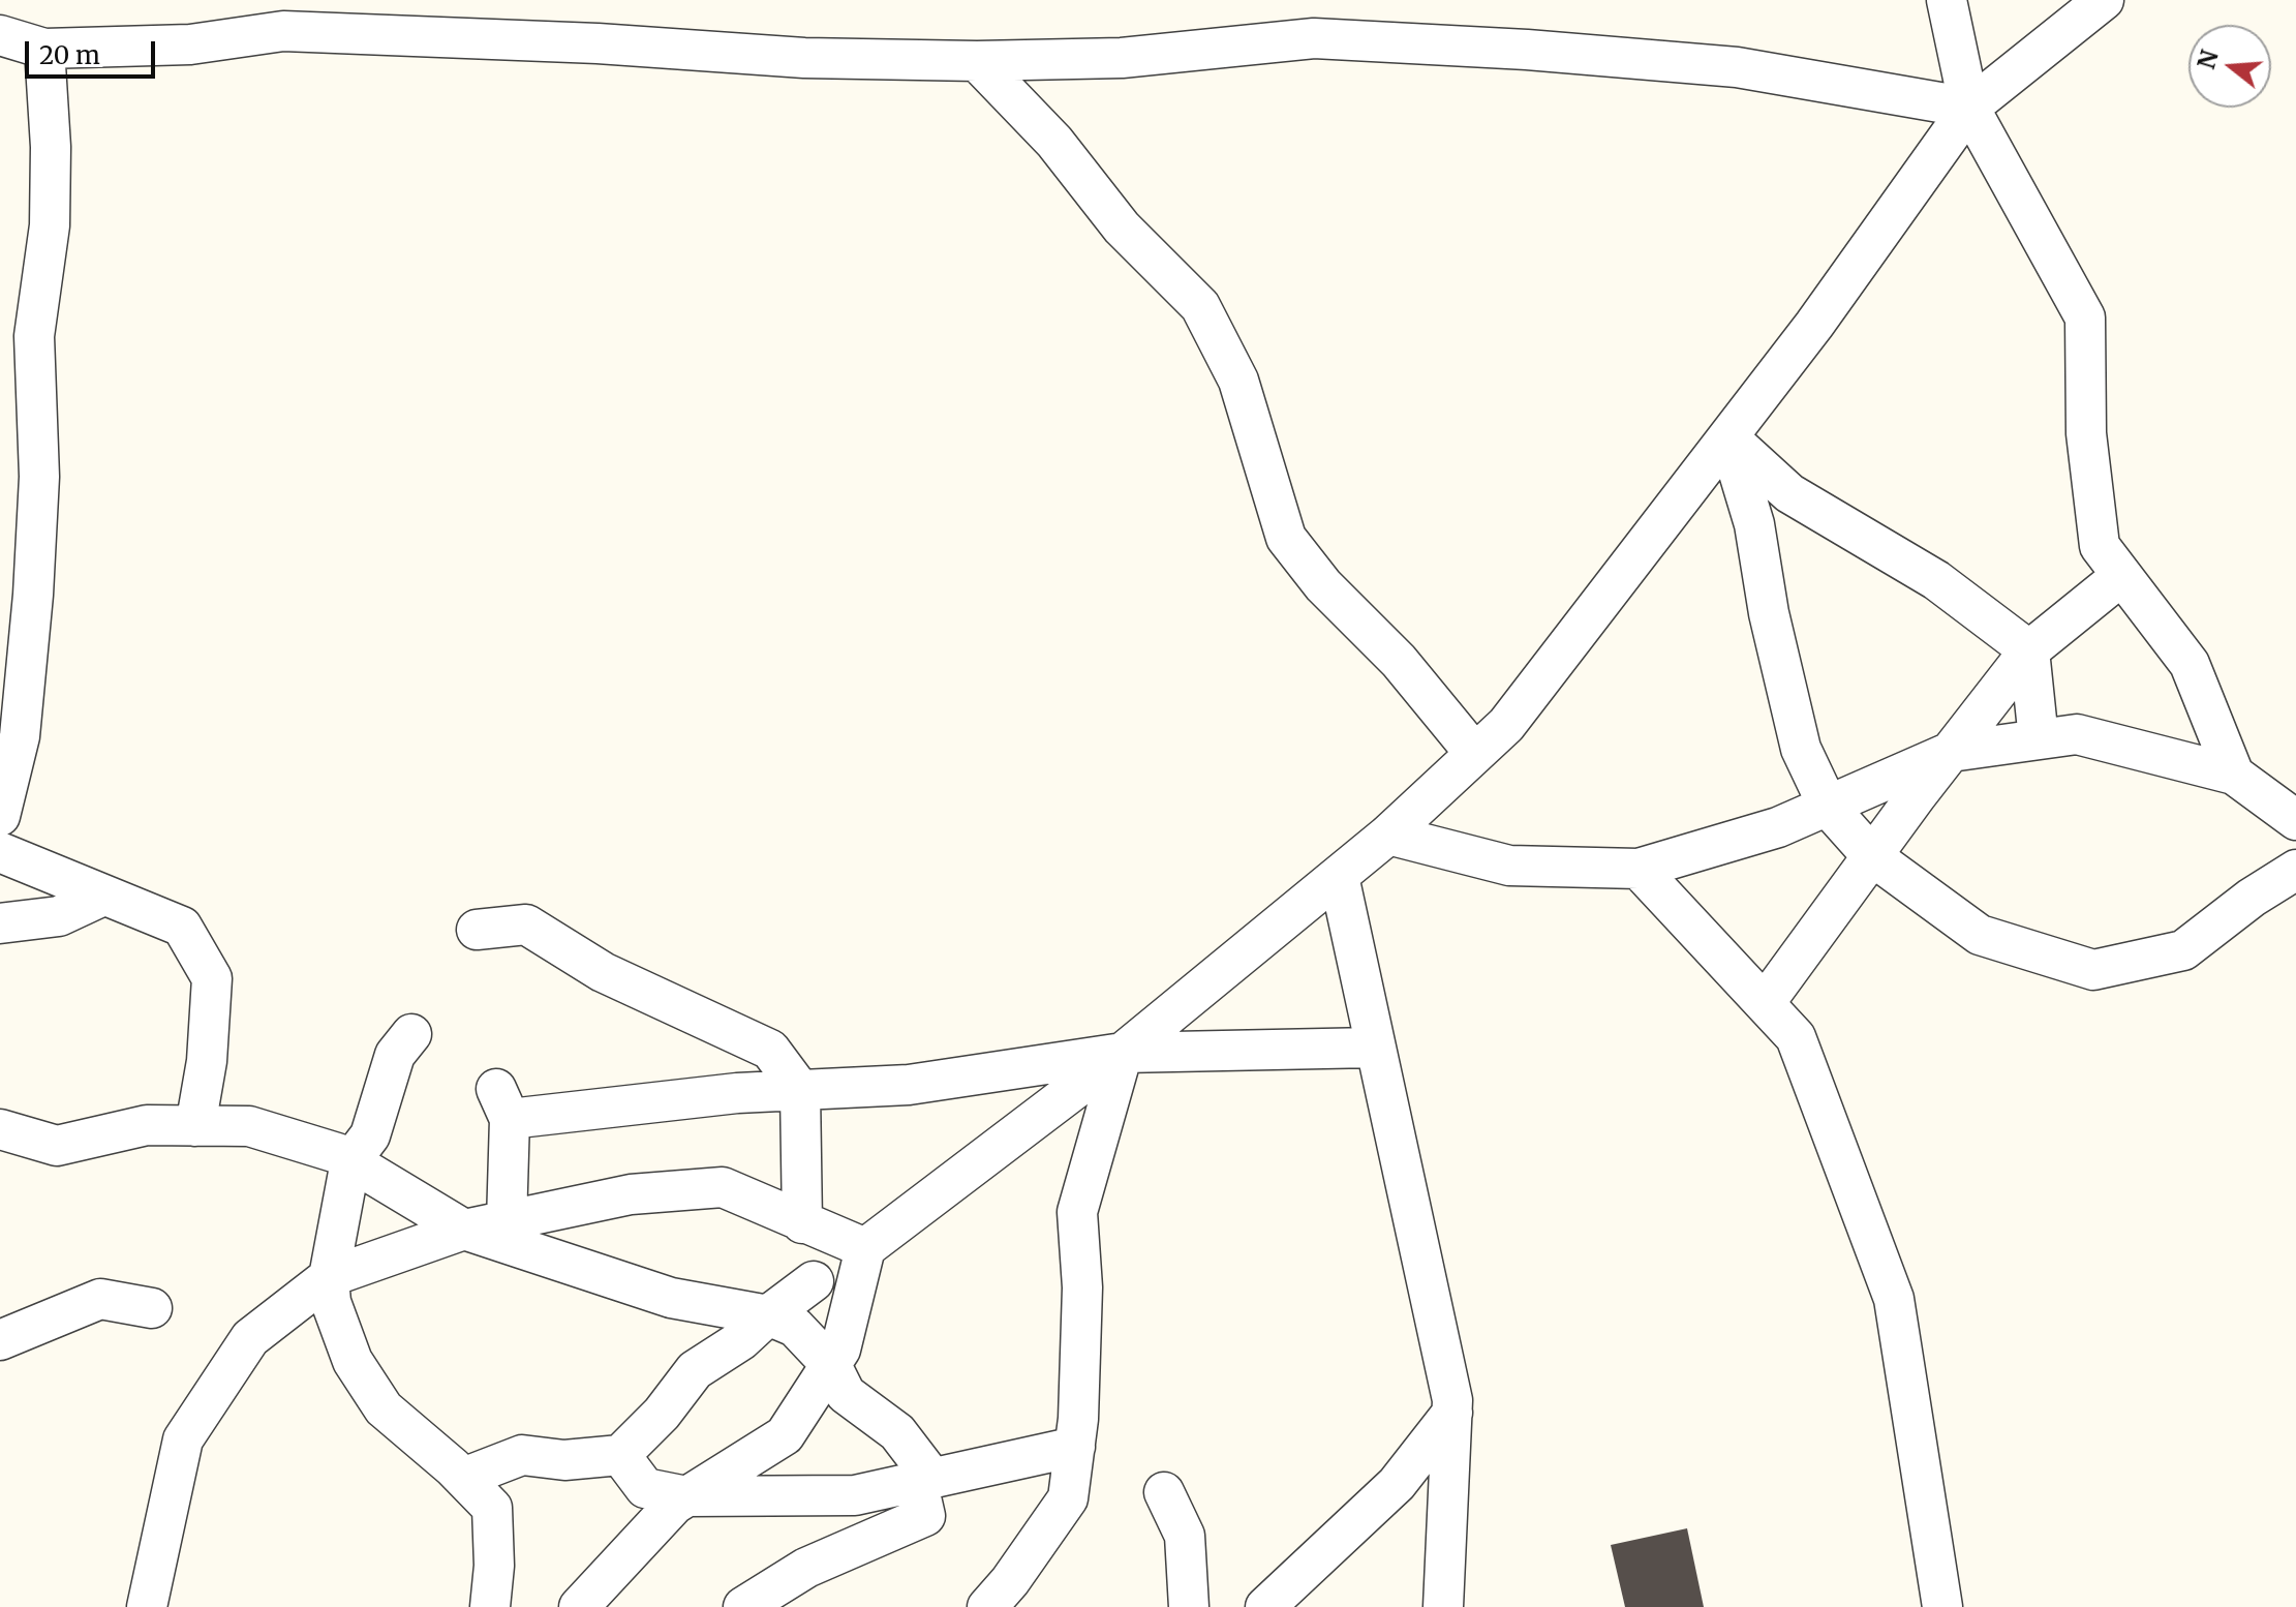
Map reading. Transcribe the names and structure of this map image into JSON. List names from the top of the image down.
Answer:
{
  "scale_bar": "20 m",
  "north": "left"
}
